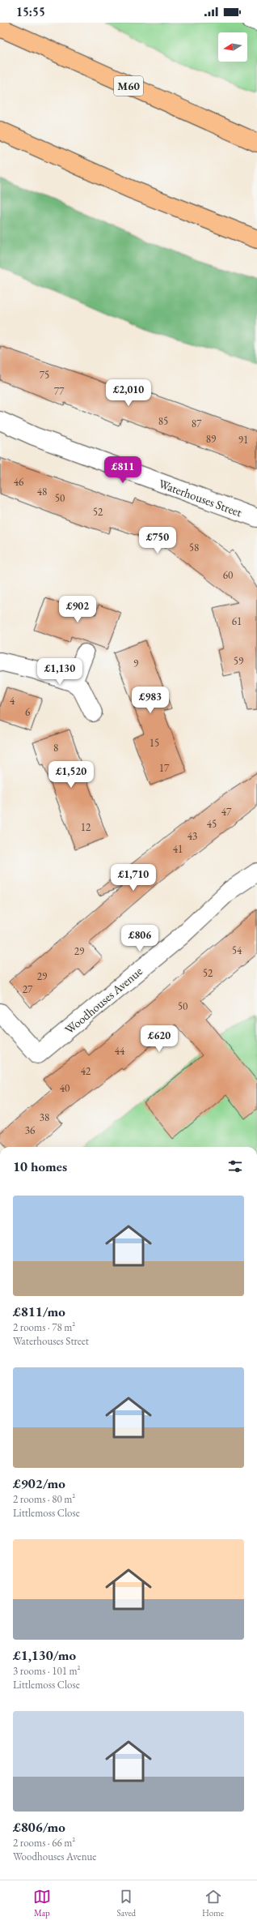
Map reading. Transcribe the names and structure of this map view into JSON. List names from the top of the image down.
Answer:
{
  "streets": {
    "highway": ["M60"],
    "street": ["Waterhouses Street", "Woodhouses Avenue"]
  },
  "house_numbers": [
    "75",
    "77",
    "85",
    "87",
    "89",
    "91",
    "46",
    "48",
    "50",
    "52",
    "58",
    "60",
    "61",
    "59",
    "9",
    "4",
    "6",
    "15",
    "8",
    "17",
    "47",
    "45",
    "12",
    "43",
    "41",
    "54",
    "29",
    "52",
    "29",
    "27",
    "50",
    "44",
    "42",
    "40",
    "38",
    "36"
  ],
  "north": "left",
  "page": {
    "status": "15:55",
    "price": [
      "£2,010",
      "£811",
      "£750",
      "£902",
      "£1,130",
      "£983",
      "£1,520",
      "£1,710",
      "£806",
      "£620"
    ],
    "heading": "10 homes",
    "list": [
      {
        "name": "£811/mo",
        "note": "2 rooms · 78 m² · Waterhouses Street"
      },
      {
        "name": "£902/mo",
        "note": "2 rooms · 80 m² · Littlemoss Close"
      },
      {
        "name": "£1,130/mo",
        "note": "3 rooms · 101 m² · Littlemoss Close"
      },
      {
        "name": "£806/mo",
        "note": "2 rooms · 66 m² · Woodhouses Avenue"
      }
    ],
    "tabs": ["Map", "Saved", "Home"]
  }
}
